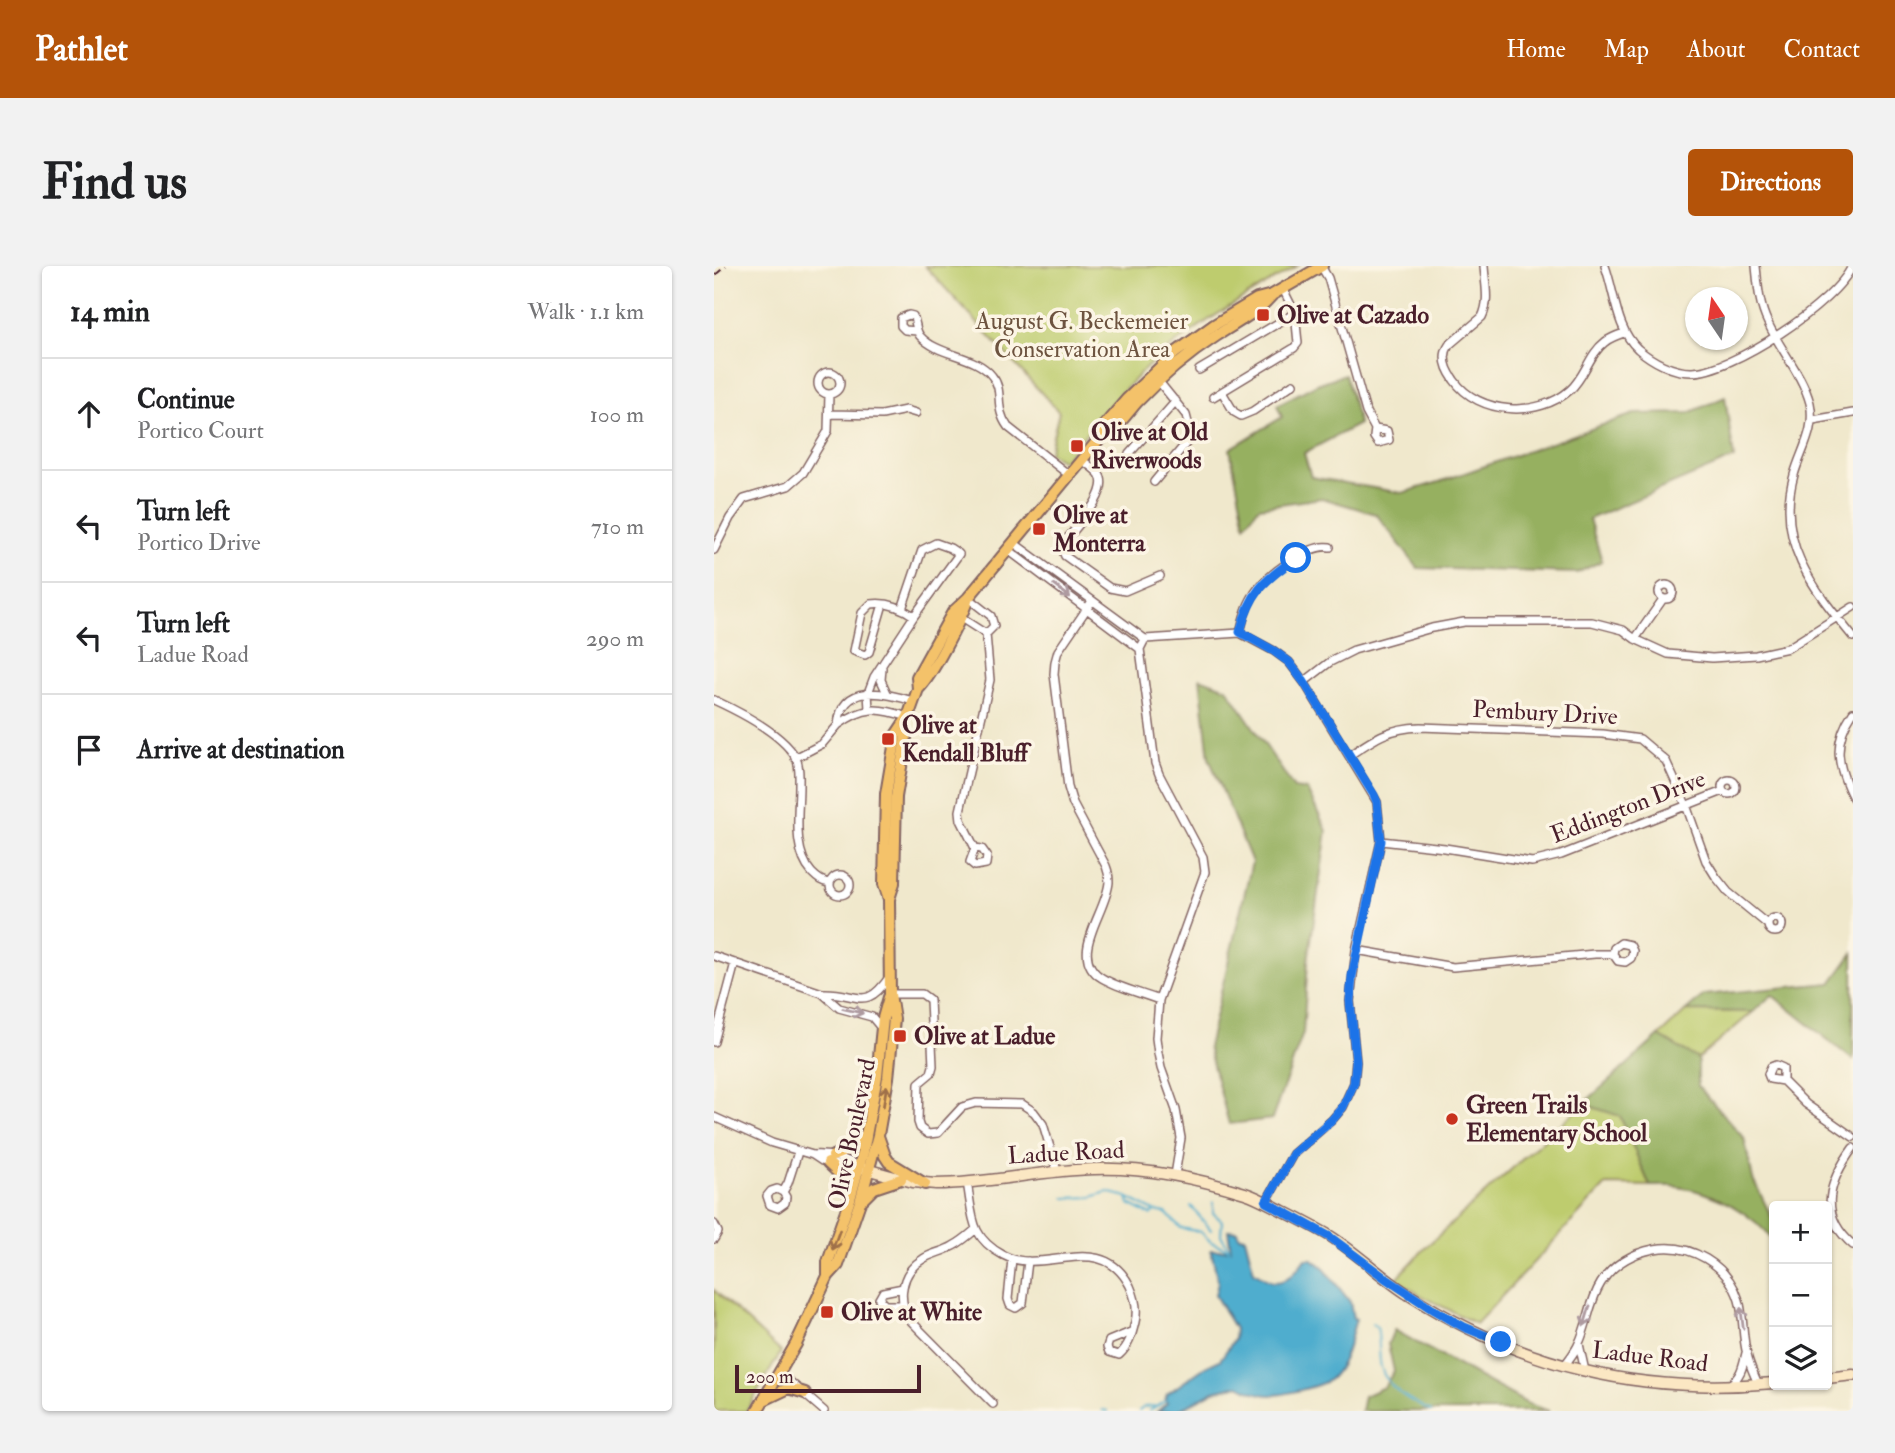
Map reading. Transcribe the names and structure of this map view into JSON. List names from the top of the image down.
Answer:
{
  "streets": {
    "main road": ["Olive Boulevard", "Ladue Road"],
    "street": ["Pembury Drive", "Eddington Drive"]
  },
  "crossings": [
    ["Pembury Drive", "Eddington Drive"],
    ["Olive Boulevard", "Ladue Road"]
  ],
  "parks": ["August G. Beckemeier Conservation Area"],
  "places": {
    "transit": [
      "Olive at Cazado",
      "Olive at Old Riverwoods",
      "Olive at Monterra",
      "Olive at Kendall Bluff",
      "Olive at Ladue",
      "Olive at White"
    ],
    "other": ["Green Trails Elementary School"]
  },
  "scale_bar": "200 m",
  "north": "top",
  "page": {
    "header": "Pathlet",
    "nav": [
      "Home",
      "Map",
      "About",
      "Contact"
    ],
    "buttons": "Directions",
    "title": "Find us",
    "heading": ["14 min", "Walk · 1.1 km"],
    "list": [
      ["Continue", "Portico Court", "100 m"],
      ["Turn left", "Portico Drive", "710 m"],
      ["Turn left", "Ladue Road", "290 m"],
      "Arrive at destination"
    ],
    "map_buttons": ["+", "−"],
    "scale": "200 m"
  }
}
